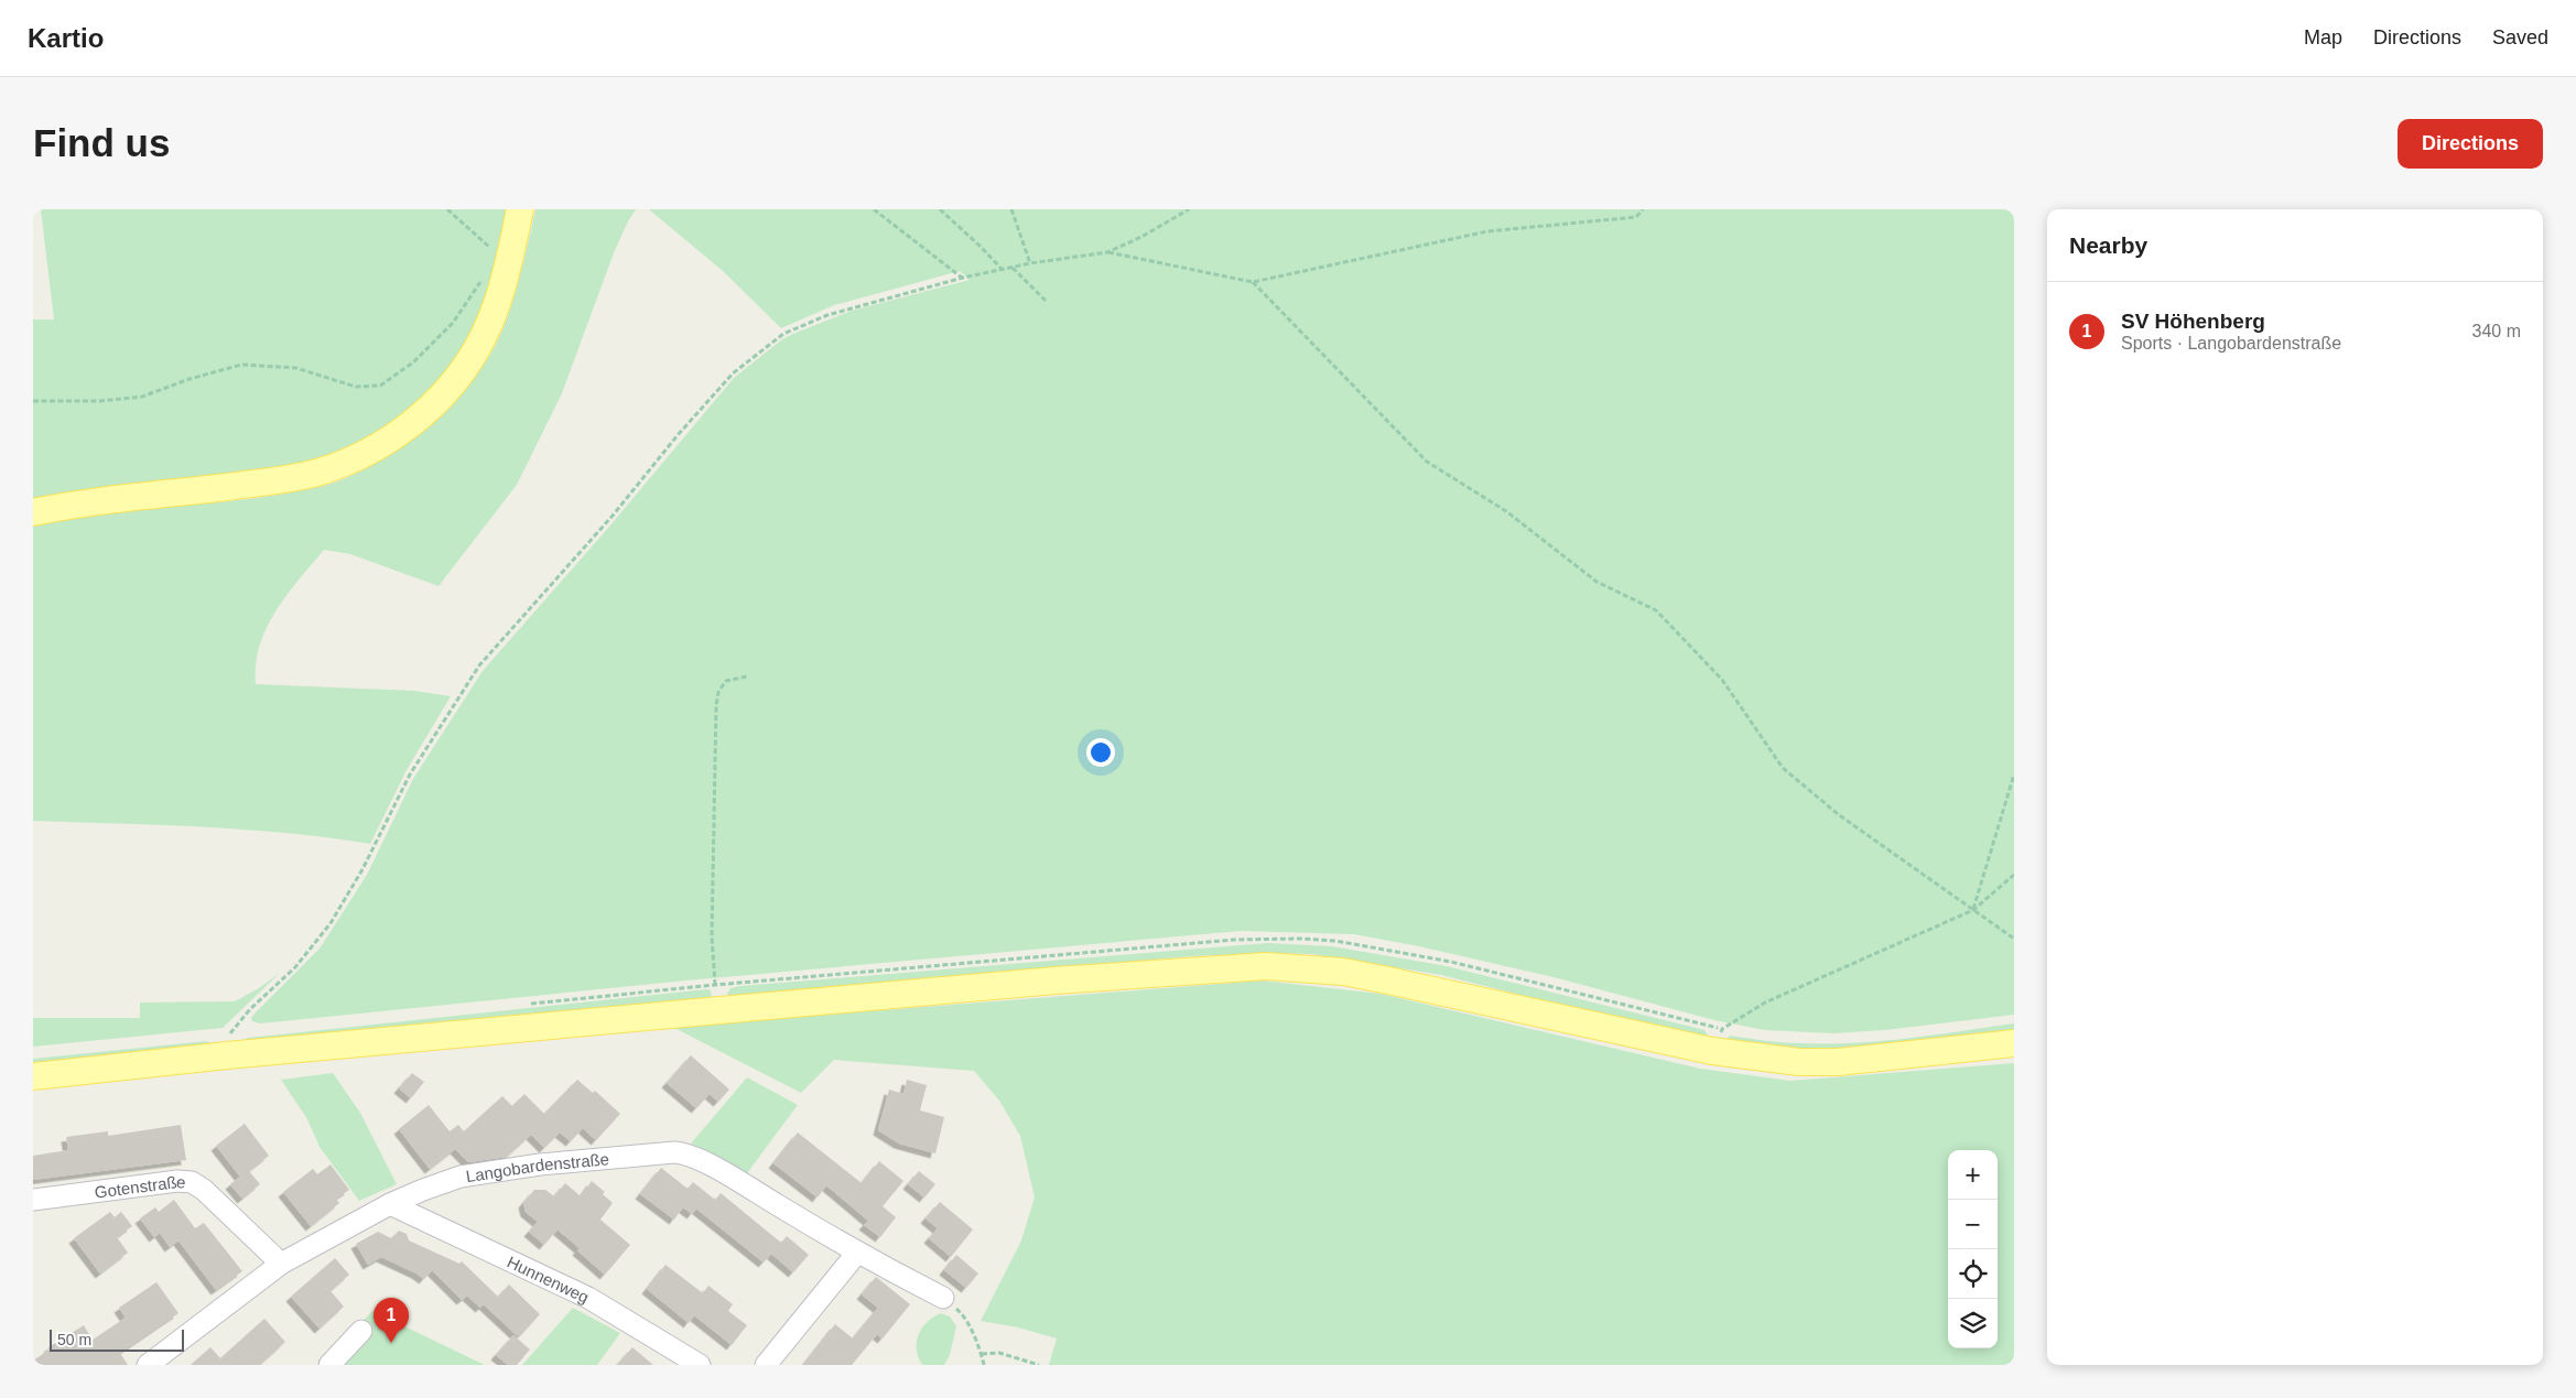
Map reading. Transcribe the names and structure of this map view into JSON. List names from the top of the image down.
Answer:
{
  "streets": {
    "street": ["Langobardenstraße", "Gotenstraße", "Hunnenweg"]
  },
  "crossings": [
    ["Langobardenstraße", "Gotenstraße"],
    ["Langobardenstraße", "Hunnenweg"]
  ],
  "scale_bar": "50 m",
  "page": {
    "header": "Kartio",
    "nav": ["Map", "Directions", "Saved"],
    "buttons": "Directions",
    "title": "Find us",
    "heading": "Nearby",
    "list": [
      {
        "mark": "1",
        "name": "SV Höhenberg",
        "note": "Sports · Langobardenstraße",
        "value": "340 m"
      }
    ],
    "map_buttons": ["+", "−"],
    "pins": "1",
    "scale": "50 m"
  }
}
